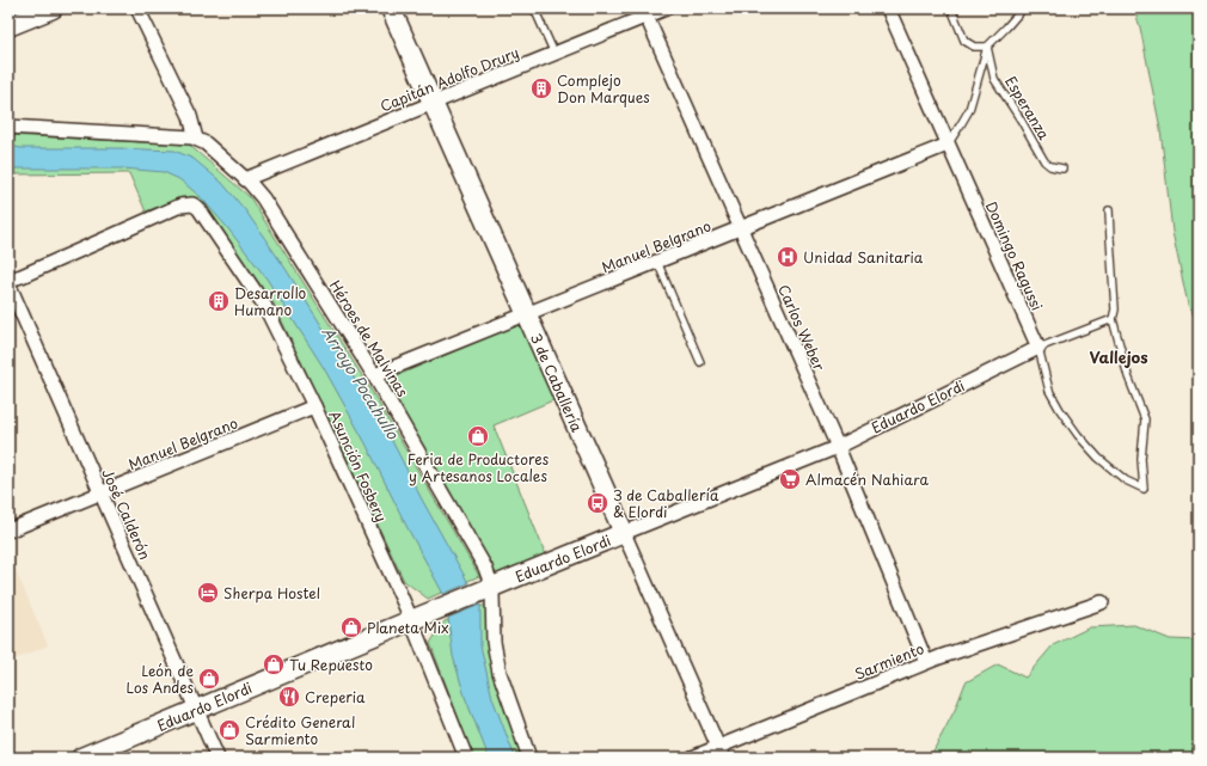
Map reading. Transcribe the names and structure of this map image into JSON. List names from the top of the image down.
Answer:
{
  "streets": {
    "main road": ["3 de Caballería", "Eduardo Elordi"],
    "street": [
      "Capitán Adolfo Drury",
      "Manuel Belgrano",
      "Domingo Ragussi",
      "Carlos Weber",
      "Héroes de Malvinas",
      "Asunción Fosbery",
      "José Calderón",
      "Sarmiento"
    ],
    "lane": ["Esperanza"]
  },
  "crossings": [
    ["Capitán Adolfo Drury", "Carlos Weber"],
    ["Capitán Adolfo Drury", "Héroes de Malvinas"],
    ["Capitán Adolfo Drury", "3 de Caballería"],
    ["Manuel Belgrano", "Domingo Ragussi"],
    ["Manuel Belgrano", "Carlos Weber"],
    ["Manuel Belgrano", "Héroes de Malvinas"],
    ["Manuel Belgrano", "3 de Caballería"],
    ["Manuel Belgrano", "Asunción Fosbery"],
    ["Manuel Belgrano", "José Calderón"],
    ["Domingo Ragussi", "Eduardo Elordi"],
    ["Carlos Weber", "Eduardo Elordi"],
    ["Carlos Weber", "Sarmiento"],
    ["Héroes de Malvinas", "Eduardo Elordi"],
    ["3 de Caballería", "Eduardo Elordi"],
    ["3 de Caballería", "Sarmiento"],
    ["Eduardo Elordi", "Asunción Fosbery"],
    ["Eduardo Elordi", "José Calderón"]
  ],
  "districts": ["Vallejos"],
  "water": ["Arroyo Pocahullo"],
  "places": {
    "building": ["Complejo Don Marques", "Desarrollo Humano"],
    "hospital": ["Unidad Sanitaria"],
    "shop": [
      "Feria de Productores y Artesanos Locales",
      "Planeta Mix",
      "Tu Repuesto",
      "León de Los Andes",
      "Crédito General Sarmiento"
    ],
    "supermarket": ["Almacén Nahiara"],
    "bus stop": ["3 de Caballería & Elordi"],
    "hotel": ["Sherpa Hostel"],
    "restaurant": ["Creperia"]
  }
}
